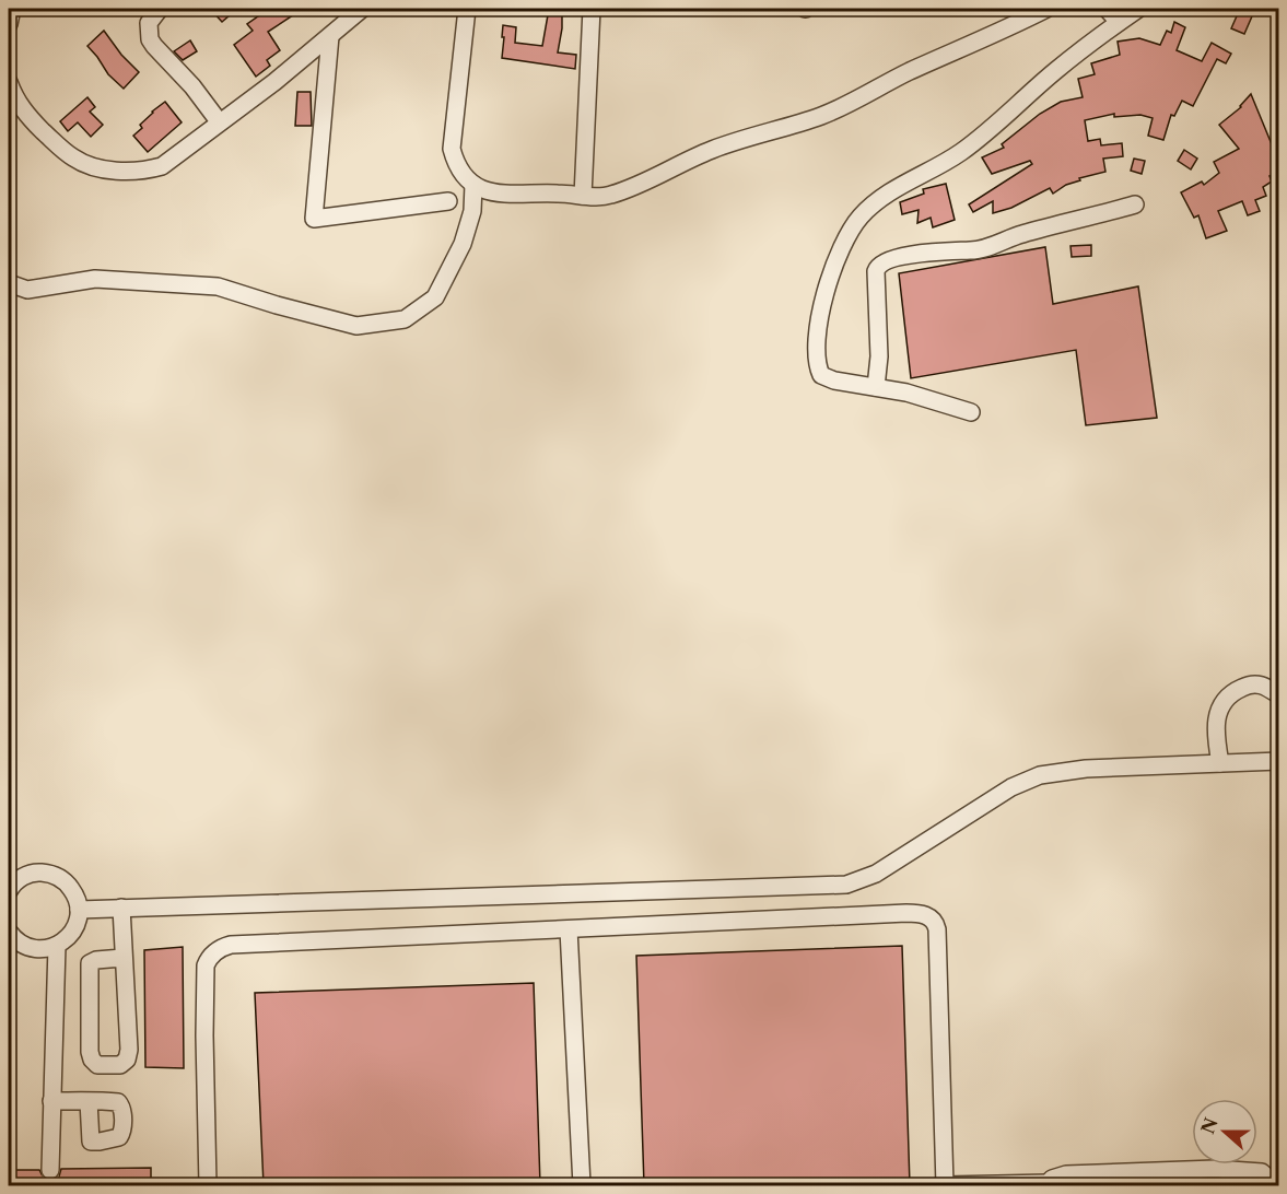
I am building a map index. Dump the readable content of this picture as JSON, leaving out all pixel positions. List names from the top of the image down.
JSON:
{
  "north": "left"
}
